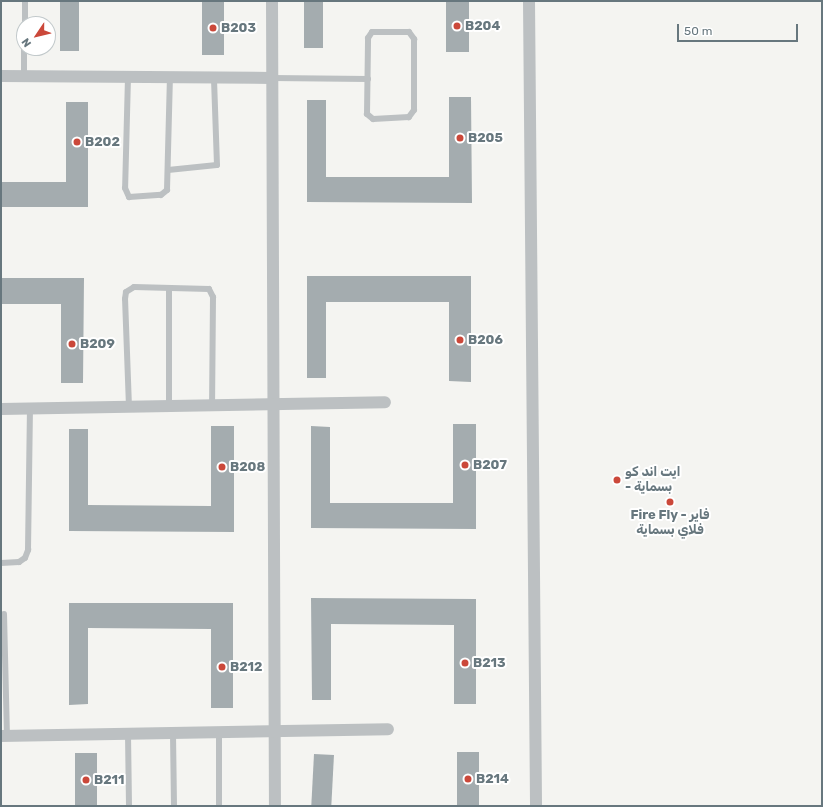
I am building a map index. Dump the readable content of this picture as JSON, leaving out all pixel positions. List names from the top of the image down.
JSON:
{
  "places": [
    "B204",
    "B203",
    "B205",
    "B202",
    "B206",
    "B209",
    "B207",
    "B208",
    "ايت اند كو - بسماية",
    "Fire Fly - فاير فلاي بسماية",
    "B213",
    "B212",
    "B214",
    "B211"
  ],
  "scale_bar": "50 m",
  "north": "bottom left"
}
